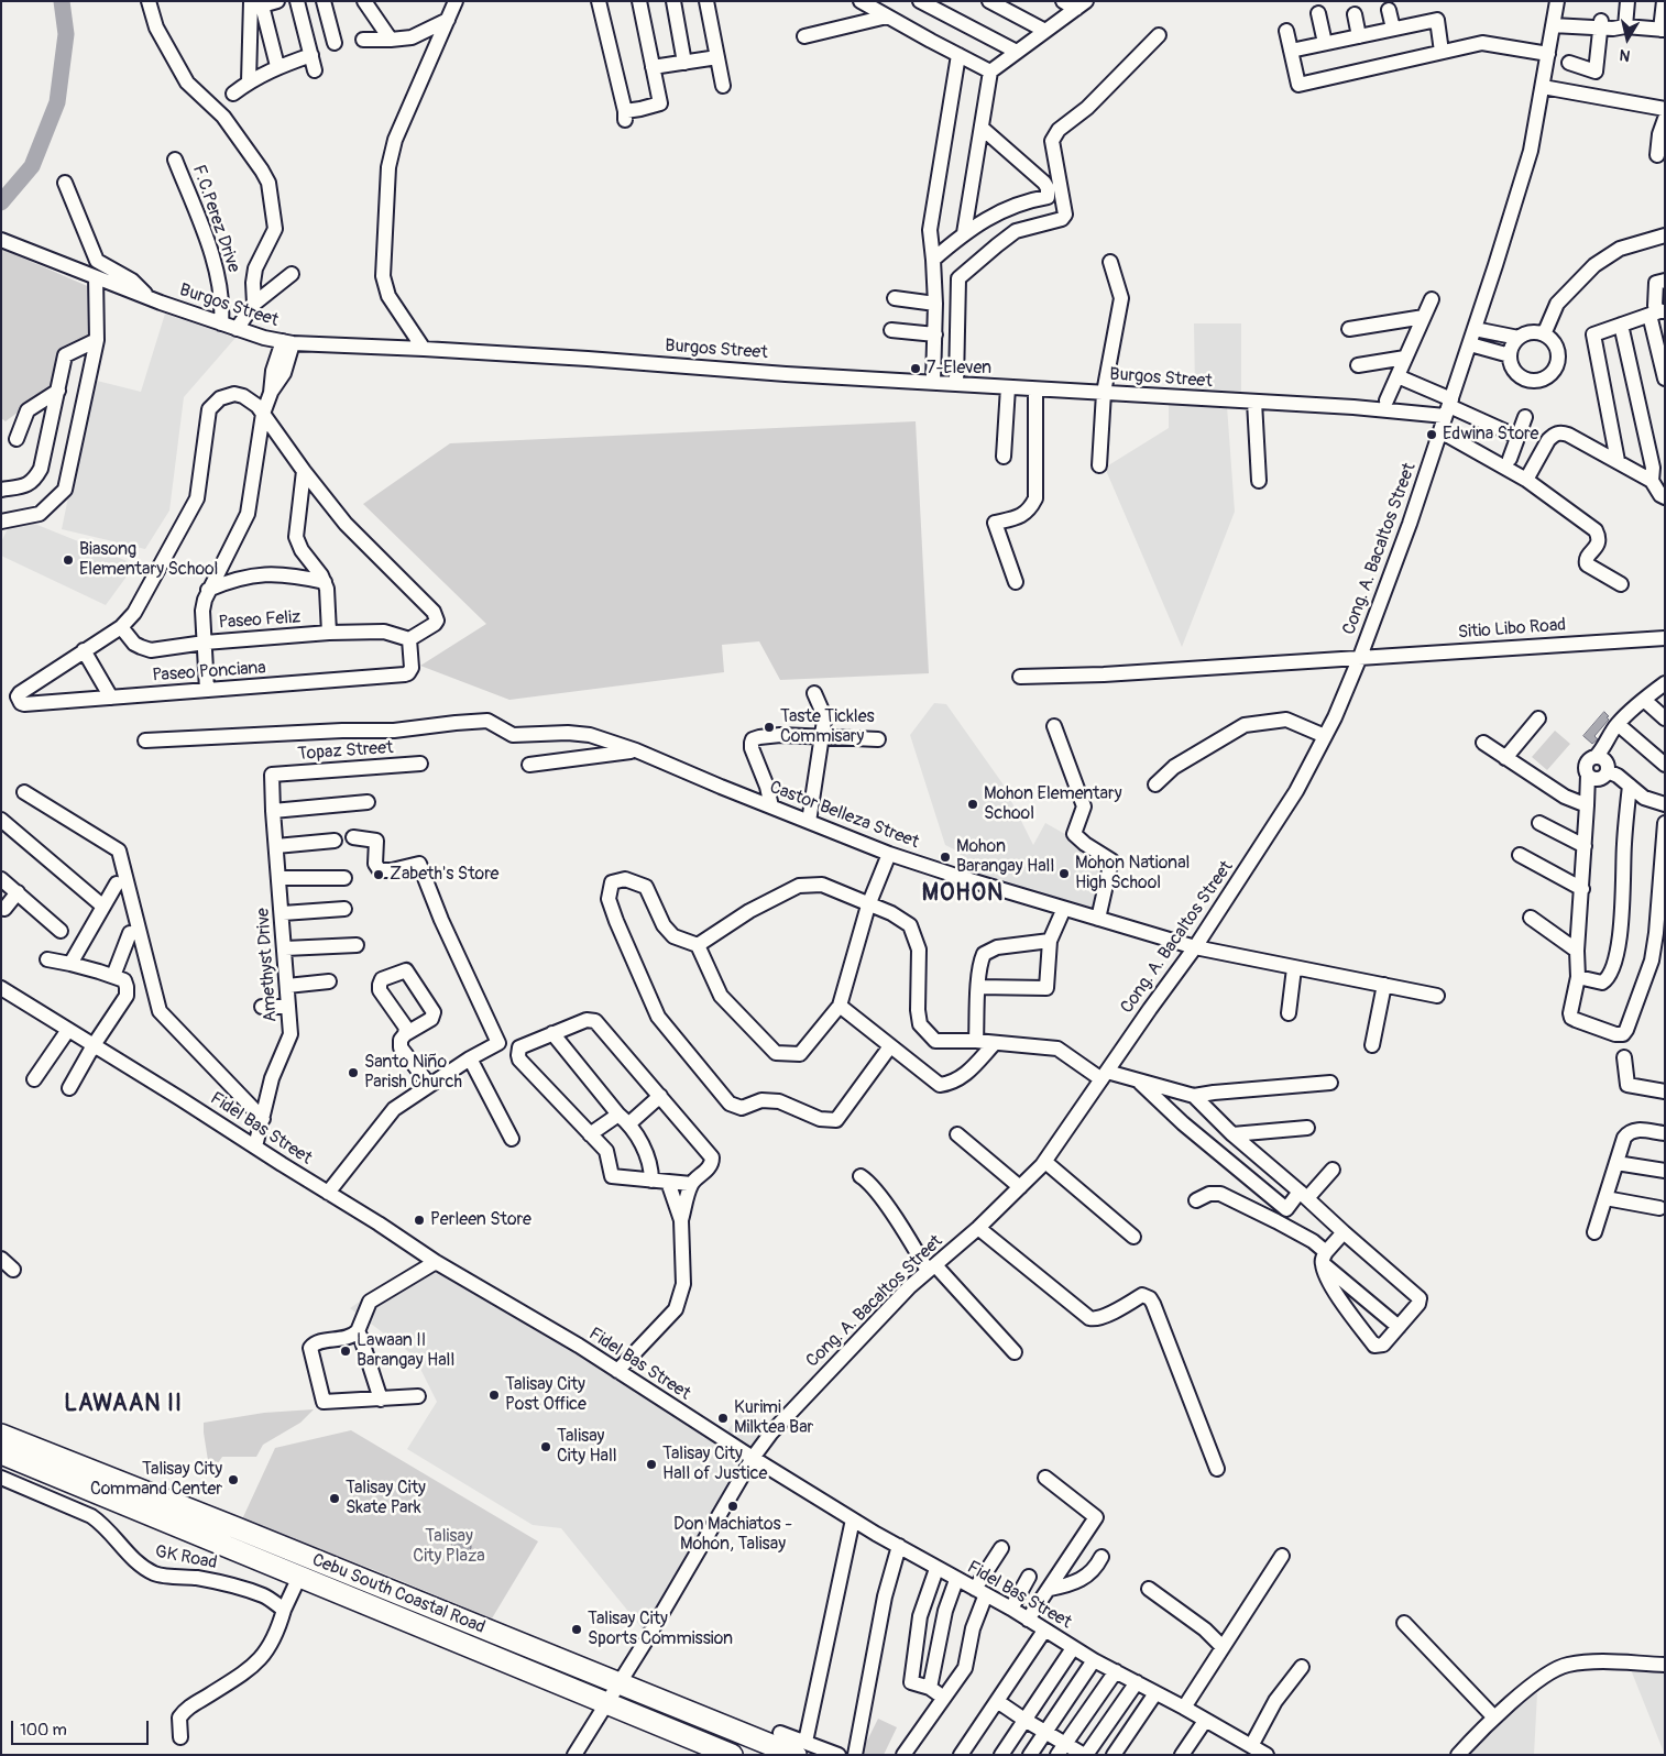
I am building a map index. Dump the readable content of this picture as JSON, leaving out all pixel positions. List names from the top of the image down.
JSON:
{
  "streets": {
    "highway": ["Cebu South Coastal Road"],
    "street": [
      "F.C.Perez Drive",
      "Burgos Street",
      "Cong. A. Bacaltos Street",
      "Paseo Feliz",
      "Sitio Libo Road",
      "Paseo Ponciana",
      "Topaz Street",
      "Castor Belleza Street",
      "Amethyst Drive",
      "Fidel Bas Street",
      "GK Road"
    ]
  },
  "crossings": [
    ["F.C.Perez Drive", "Burgos Street"],
    ["Burgos Street", "Cong. A. Bacaltos Street"],
    ["Cong. A. Bacaltos Street", "Sitio Libo Road"],
    ["Cong. A. Bacaltos Street", "Castor Belleza Street"],
    ["Cong. A. Bacaltos Street", "Fidel Bas Street"],
    ["Cong. A. Bacaltos Street", "Cebu South Coastal Road"],
    ["Paseo Feliz", "Paseo Ponciana"],
    ["Topaz Street", "Amethyst Drive"],
    ["Amethyst Drive", "Fidel Bas Street"]
  ],
  "districts": ["MOHON", "LAWAAN II"],
  "parks": ["Talisay City Plaza"],
  "places": [
    "7-Eleven",
    "Edwina Store",
    "Biasong Elementary School",
    "Taste Tickles Commisary",
    "Mohon Elementary School",
    "Mohon Barangay Hall",
    "Mohon National High School",
    "Zabeth's Store",
    "Santo Niño Parish Church",
    "Perleen Store",
    "Lawaan II Barangay Hall",
    "Talisay City Post Office",
    "Kurimi Milktea Bar",
    "Talisay City Hall",
    "Talisay City Hall of Justice",
    "Talisay City Command Center",
    "Talisay City Skate Park",
    "Don Machiatos - Mohon, Talisay",
    "Talisay City Sports Commission"
  ],
  "scale_bar": "100 m",
  "north": "bottom"
}
